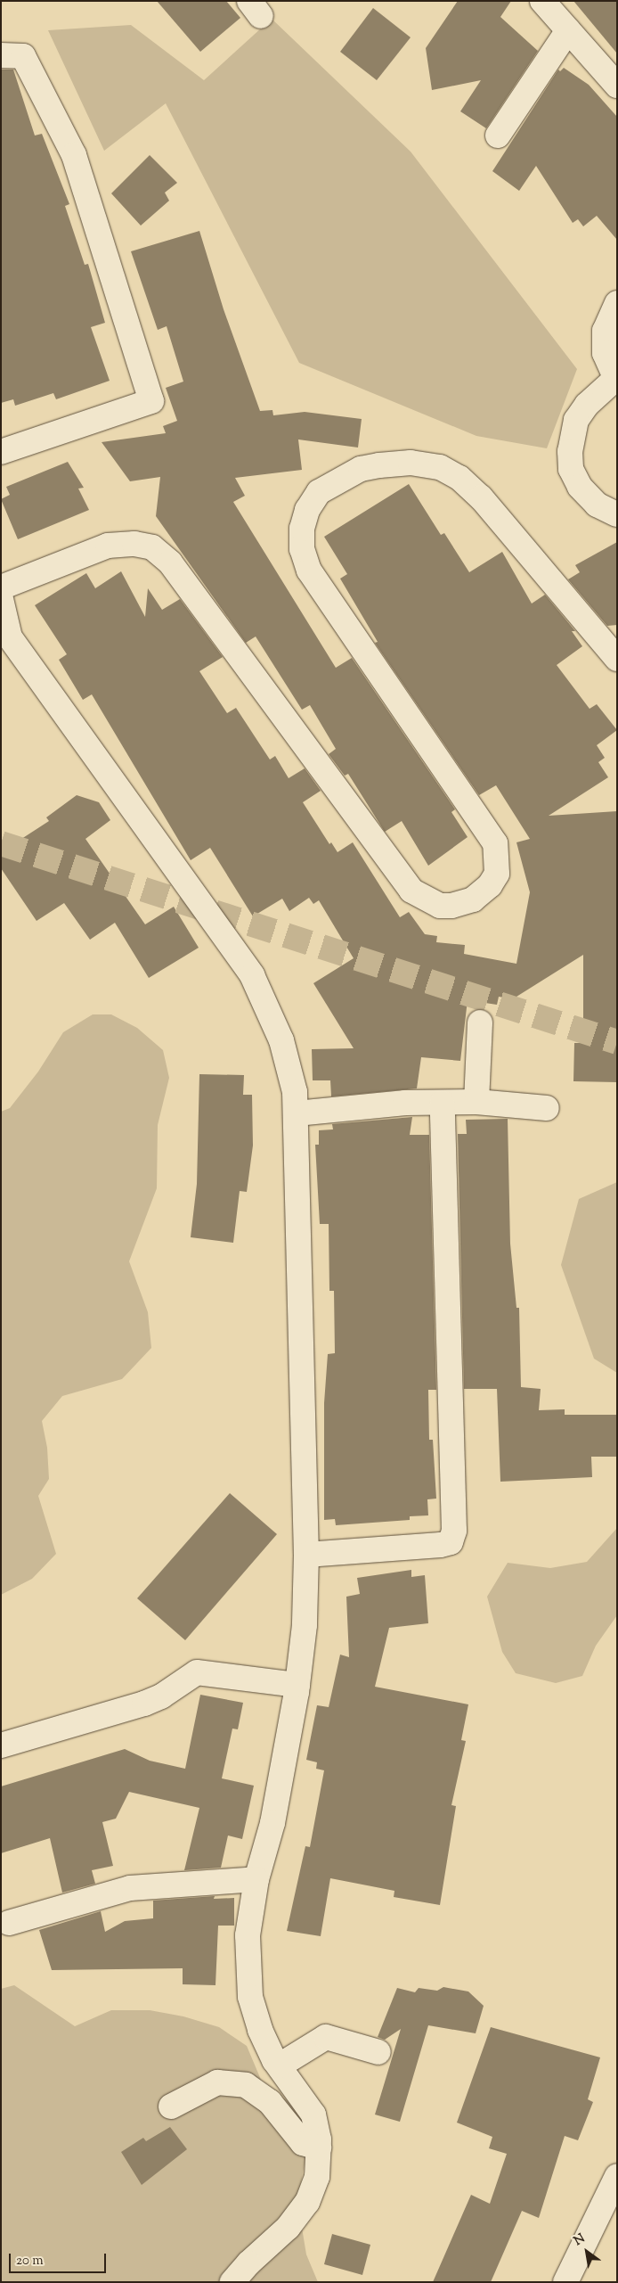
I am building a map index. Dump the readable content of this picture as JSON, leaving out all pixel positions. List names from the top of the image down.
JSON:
{
  "scale_bar": "20 m",
  "north": "top left"
}
